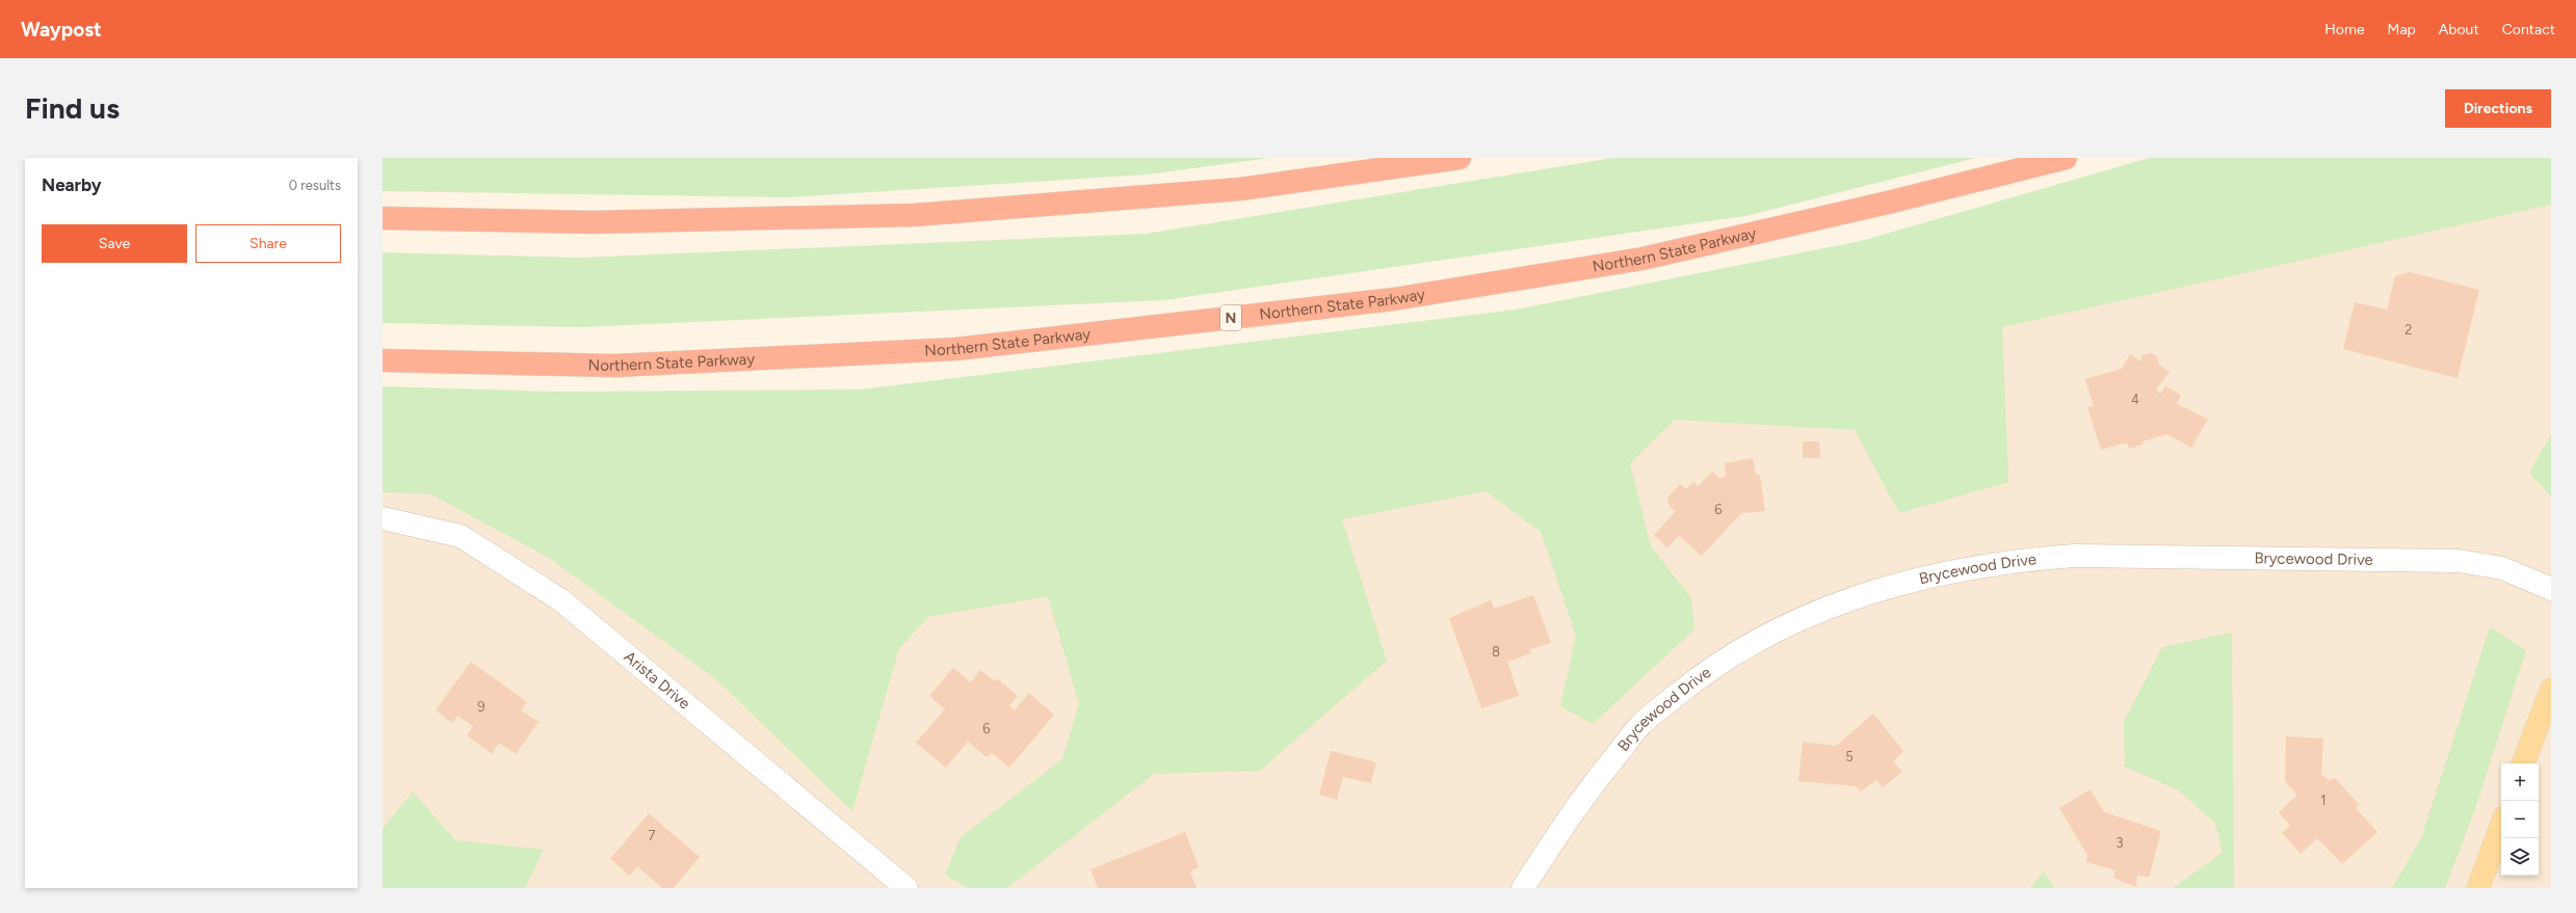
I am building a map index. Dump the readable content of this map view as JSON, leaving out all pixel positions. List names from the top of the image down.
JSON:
{
  "streets": {
    "highway": ["Northern State Parkway", "N"],
    "street": ["Brycewood Drive", "Arista Drive"]
  },
  "house_numbers": [
    "2",
    "4",
    "6",
    "8",
    "9",
    "6",
    "5",
    "1",
    "7",
    "3"
  ],
  "page": {
    "header": "Waypost",
    "nav": [
      "Home",
      "Map",
      "About",
      "Contact"
    ],
    "buttons": [
      "Directions",
      ["Save", "Share"]
    ],
    "title": "Find us",
    "heading": ["Nearby", "0 results"],
    "map_buttons": ["+", "−"]
  }
}
